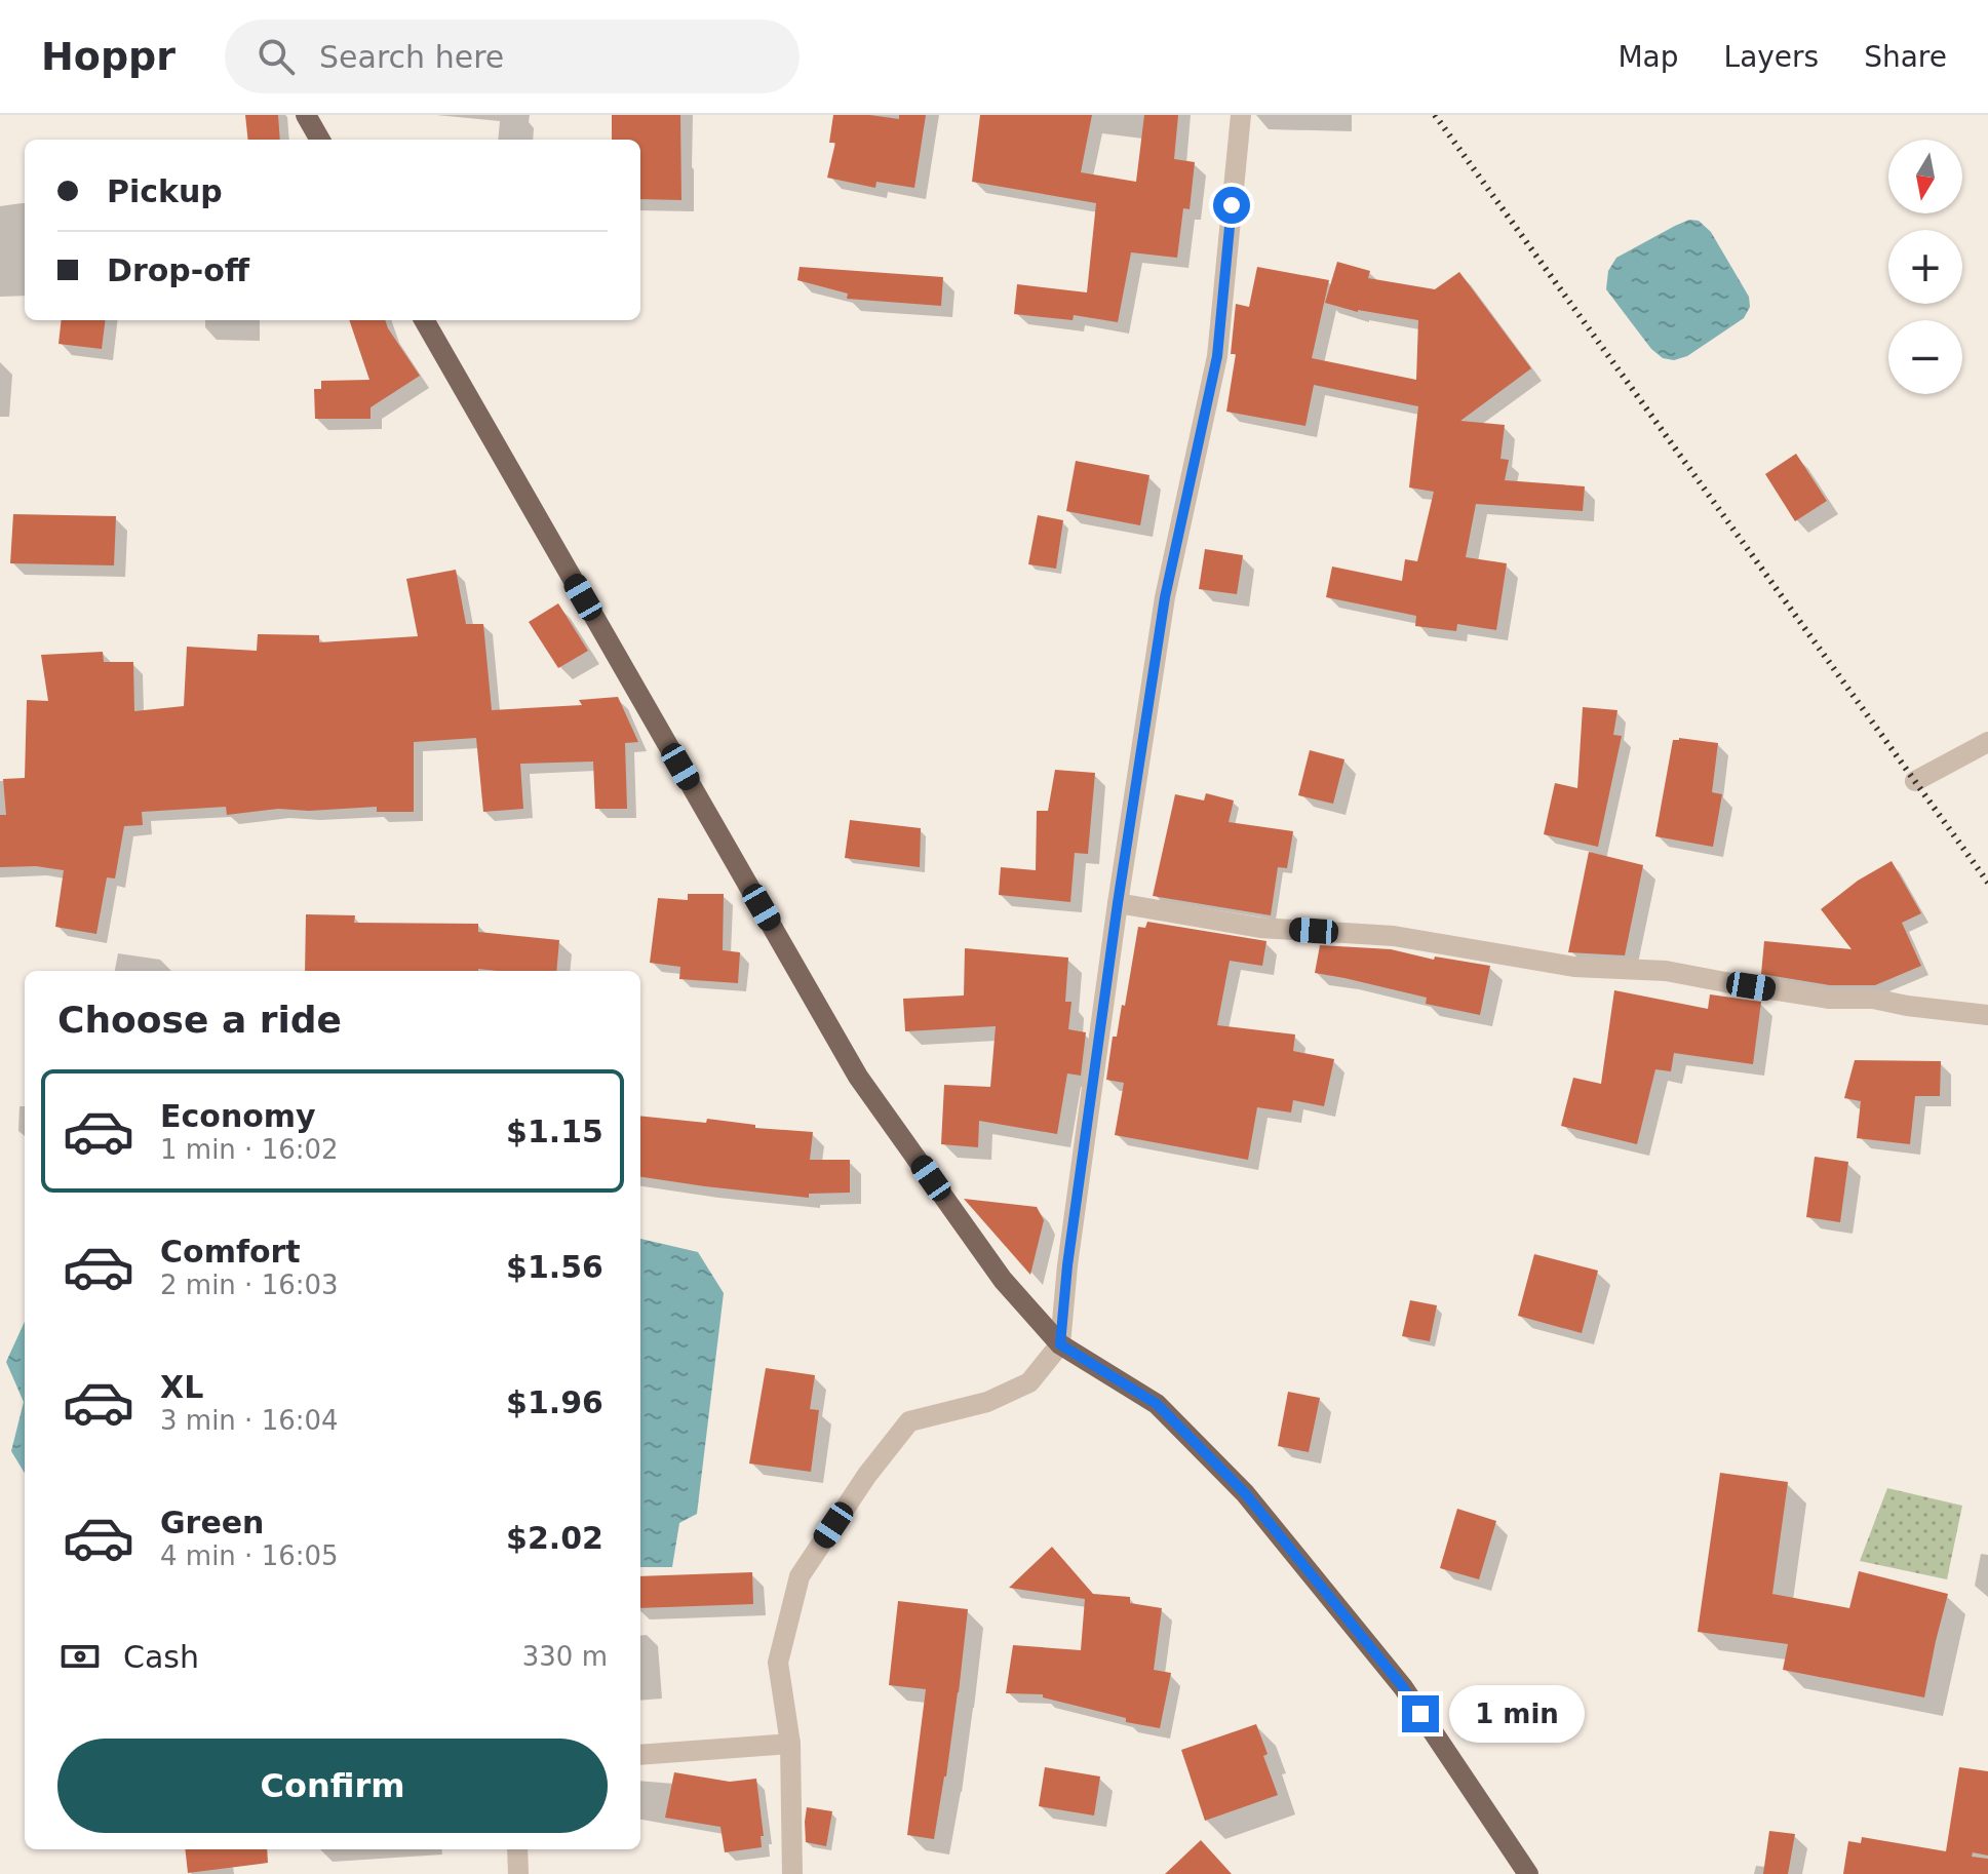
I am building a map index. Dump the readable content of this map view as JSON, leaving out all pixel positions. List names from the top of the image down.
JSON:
{
  "north": "bottom",
  "page": {
    "header": "Hoppr",
    "search": "Search here",
    "nav": ["Map", "Layers", "Share"],
    "map_buttons": ["+", "−"],
    "banner": ["Pickup", "Drop-off"],
    "heading": "Choose a ride",
    "list": [
      {
        "name": "Economy",
        "note": "1 min · 16:02",
        "value": "$1.15"
      },
      {
        "name": "Comfort",
        "note": "2 min · 16:03",
        "value": "$1.56"
      },
      {
        "name": "XL",
        "note": "3 min · 16:04",
        "value": "$1.96"
      },
      {
        "name": "Green",
        "note": "4 min · 16:05",
        "value": "$2.02"
      }
    ],
    "pay": ["Cash", "330 m"],
    "bubble": "1 min",
    "buttons": "Confirm"
  }
}
